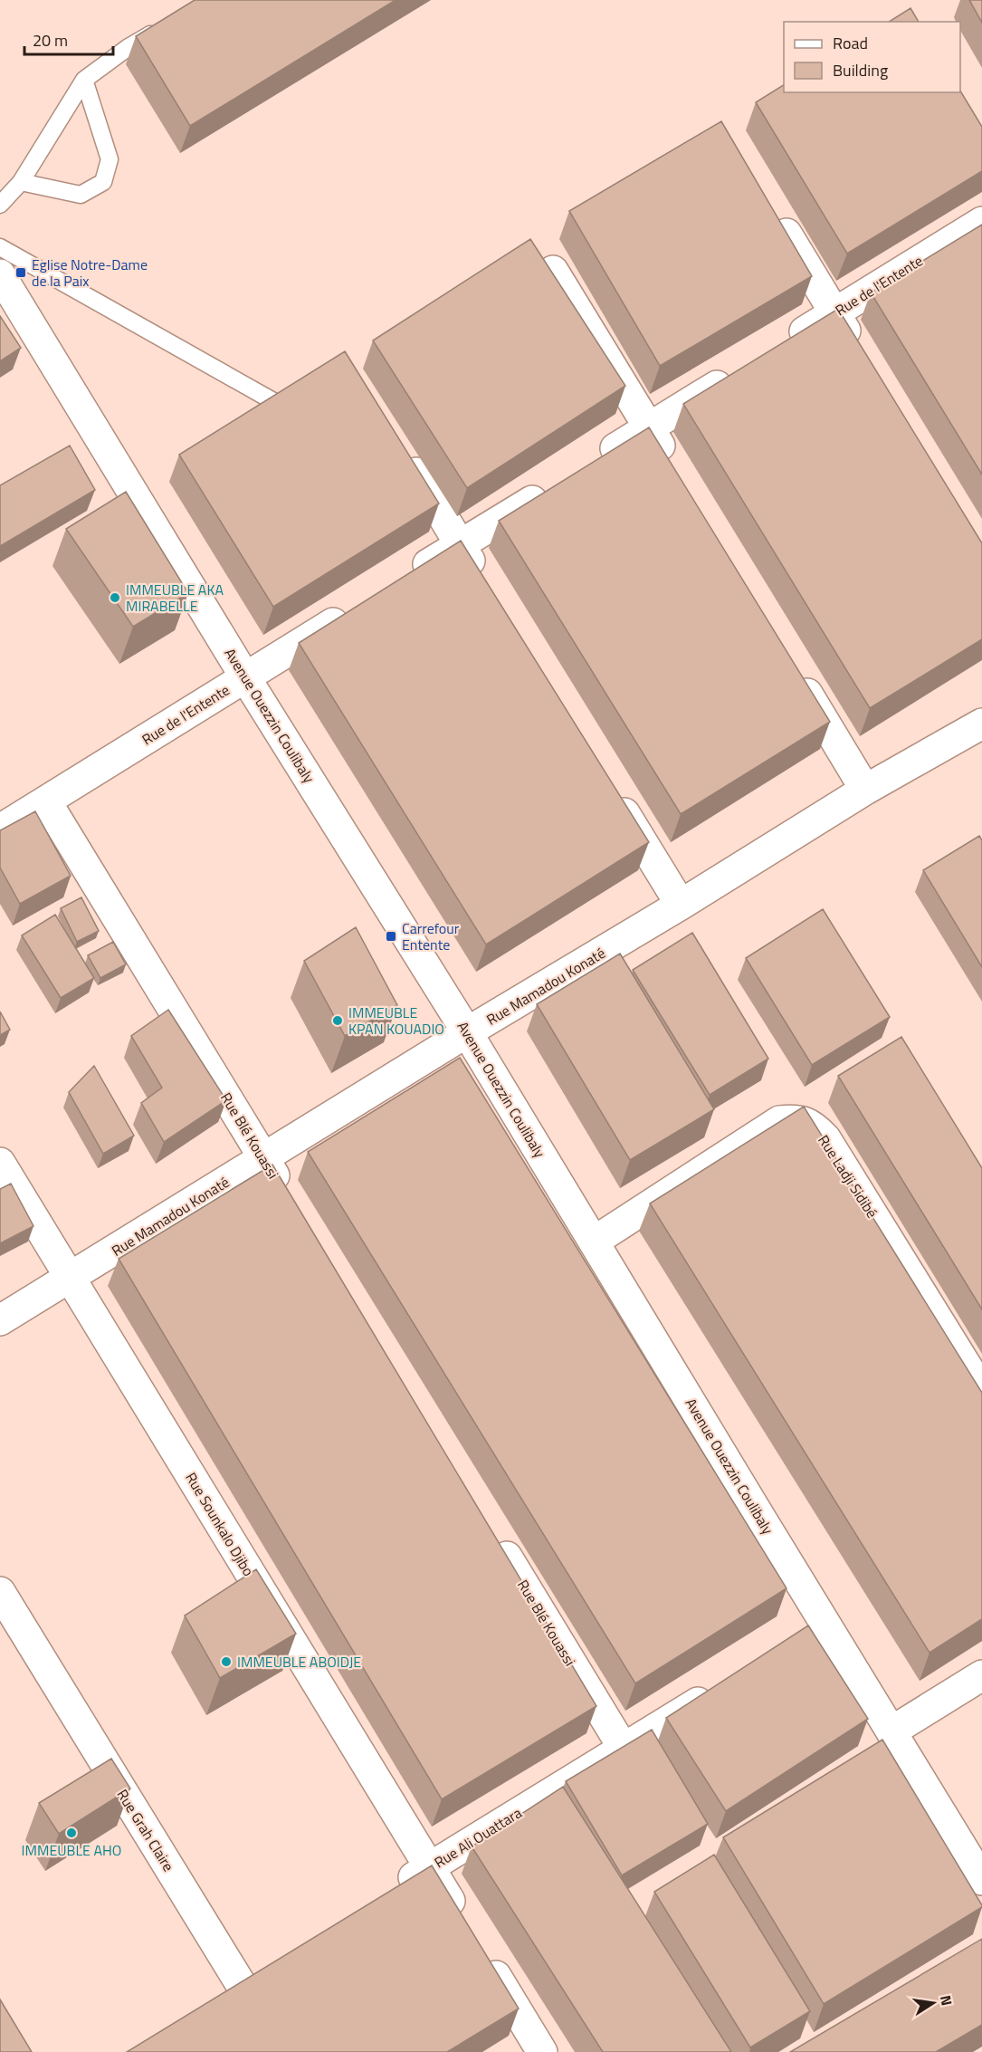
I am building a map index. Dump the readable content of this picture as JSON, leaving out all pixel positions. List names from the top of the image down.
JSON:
{
  "streets": {
    "street": [
      "Rue de l'Entente",
      "Avenue Ouezzin Coulibaly",
      "Rue Mamadou Konaté",
      "Rue Blé Kouassi",
      "Rue Ladji Sidibé",
      "Rue Sounkalo Djibo",
      "Rue Grah Claire",
      "Rue Ali Ouattara"
    ]
  },
  "crossings": [
    ["Rue de l'Entente", "Avenue Ouezzin Coulibaly"],
    ["Rue de l'Entente", "Rue Blé Kouassi"],
    ["Avenue Ouezzin Coulibaly", "Rue Mamadou Konaté"],
    ["Avenue Ouezzin Coulibaly", "Rue Ladji Sidibé"],
    ["Rue Mamadou Konaté", "Rue Blé Kouassi"],
    ["Rue Mamadou Konaté", "Rue Sounkalo Djibo"],
    ["Rue Blé Kouassi", "Rue Ali Ouattara"],
    ["Rue Sounkalo Djibo", "Rue Ali Ouattara"]
  ],
  "places": {
    "transit": ["Eglise Notre-Dame de la Paix", "Carrefour Entente"],
    "other": [
      "IMMEUBLE AKA MIRABELLE",
      "IMMEUBLE KPAN KOUADIO",
      "IMMEUBLE ABOIDJE",
      "IMMEUBLE AHO"
    ]
  },
  "legend": ["Road", "Building"],
  "scale_bar": "20 m",
  "north": "right"
}
